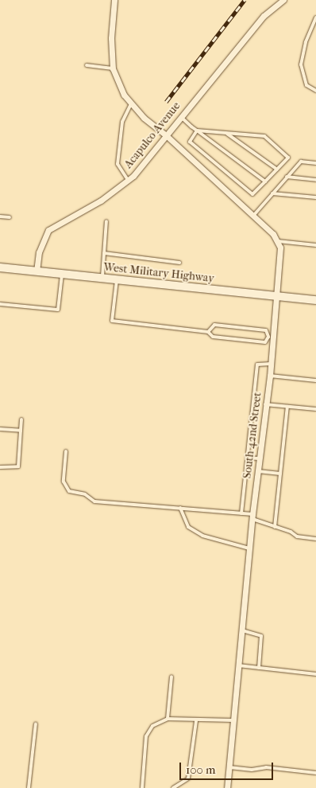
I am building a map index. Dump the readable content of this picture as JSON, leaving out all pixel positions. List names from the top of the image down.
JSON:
{
  "streets": {
    "main road": ["West Military Highway"],
    "street": ["Acapulco Avenue", "South 42nd Street"]
  },
  "crossings": [
    ["Acapulco Avenue", "West Military Highway"],
    ["West Military Highway", "South 42nd Street"]
  ],
  "scale_bar": "100 m"
}
